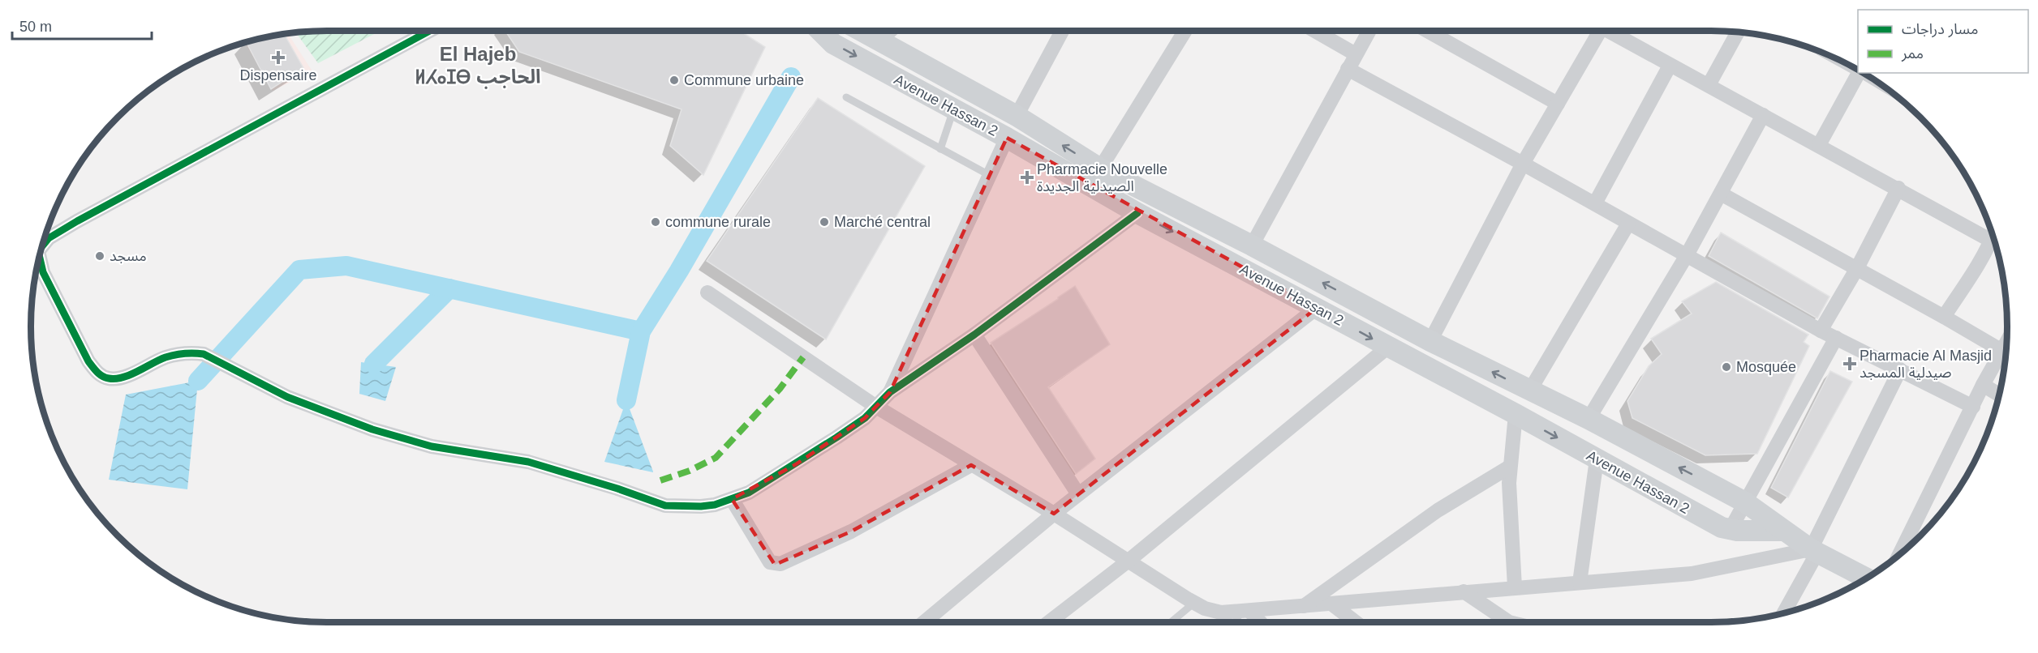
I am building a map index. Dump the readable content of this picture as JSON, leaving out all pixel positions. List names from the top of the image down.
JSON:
{
  "streets": {
    "main road": ["Avenue Hassan 2"]
  },
  "districts": ["El Hajeb ⵍⵃⴰⵊⴱ الحاجب"],
  "places": {
    "health": ["Dispensaire", "Pharmacie Nouvelle الصيدلية الجديدة", "Pharmacie Al Masjid صيدلية المسجد"],
    "other": [
      "Commune urbaine",
      "commune rurale",
      "Marché central",
      "مسجد",
      "Mosquée"
    ]
  },
  "legend": ["مسار دراجات", "ممر"],
  "scale_bar": "50 m"
}
